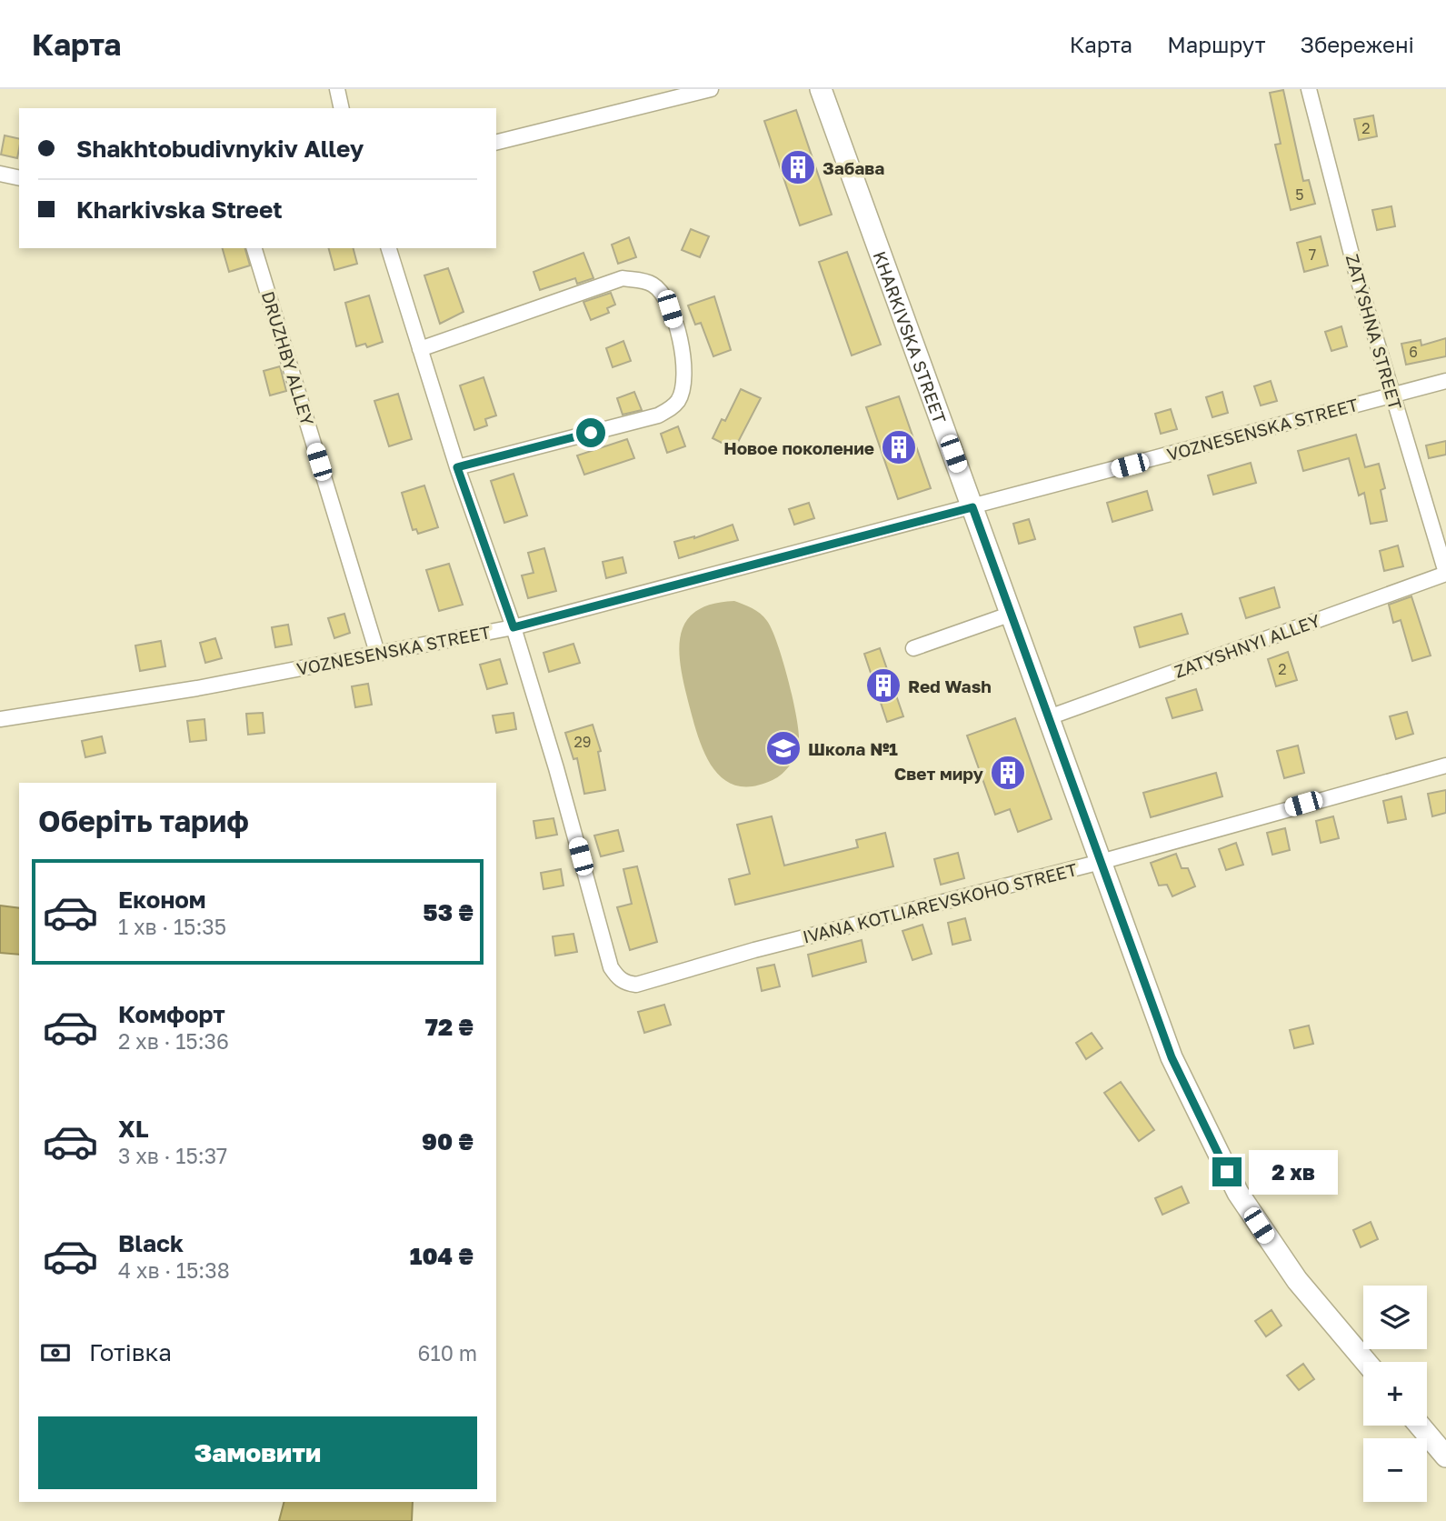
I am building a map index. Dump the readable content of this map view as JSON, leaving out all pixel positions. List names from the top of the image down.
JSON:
{
  "streets": {
    "street": [
      "ZATYSHNA STREET",
      "KHARKIVSKA STREET",
      "DRUZHBY ALLEY",
      "VOZNESENSKA STREET",
      "ZATYSHNYI ALLEY",
      "IVANA KOTLIAREVSKOHO STREET"
    ]
  },
  "crossings": [
    ["ZATYSHNA STREET", "VOZNESENSKA STREET"],
    ["ZATYSHNA STREET", "ZATYSHNYI ALLEY"],
    ["KHARKIVSKA STREET", "VOZNESENSKA STREET"],
    ["KHARKIVSKA STREET", "ZATYSHNYI ALLEY"],
    ["KHARKIVSKA STREET", "IVANA KOTLIAREVSKOHO STREET"],
    ["DRUZHBY ALLEY", "VOZNESENSKA STREET"],
    ["VOZNESENSKA STREET", "IVANA KOTLIAREVSKOHO STREET"]
  ],
  "places": {
    "building": [
      "Забава",
      "Новое поколение",
      "Red Wash",
      "Свет миру"
    ],
    "school or university": ["Школа №1"]
  },
  "house_numbers": [
    "2",
    "5",
    "7",
    "6",
    "2",
    "29"
  ],
  "page": {
    "header": "Карта",
    "nav": ["Карта", "Маршрут", "Збережені"],
    "banner": ["Shakhtobudivnykiv Alley", "Kharkivska Street"],
    "heading": "Оберіть тариф",
    "list": [
      {
        "name": "Економ",
        "note": "1 хв · 15:35",
        "value": "53 ₴"
      },
      {
        "name": "Комфорт",
        "note": "2 хв · 15:36",
        "value": "72 ₴"
      },
      {
        "name": "XL",
        "note": "3 хв · 15:37",
        "value": "90 ₴"
      },
      {
        "name": "Black",
        "note": "4 хв · 15:38",
        "value": "104 ₴"
      }
    ],
    "bubble": "2 хв",
    "map_buttons": ["+", "−"],
    "pay": ["Готівка", "610 m"],
    "buttons": "Замовити"
  }
}
